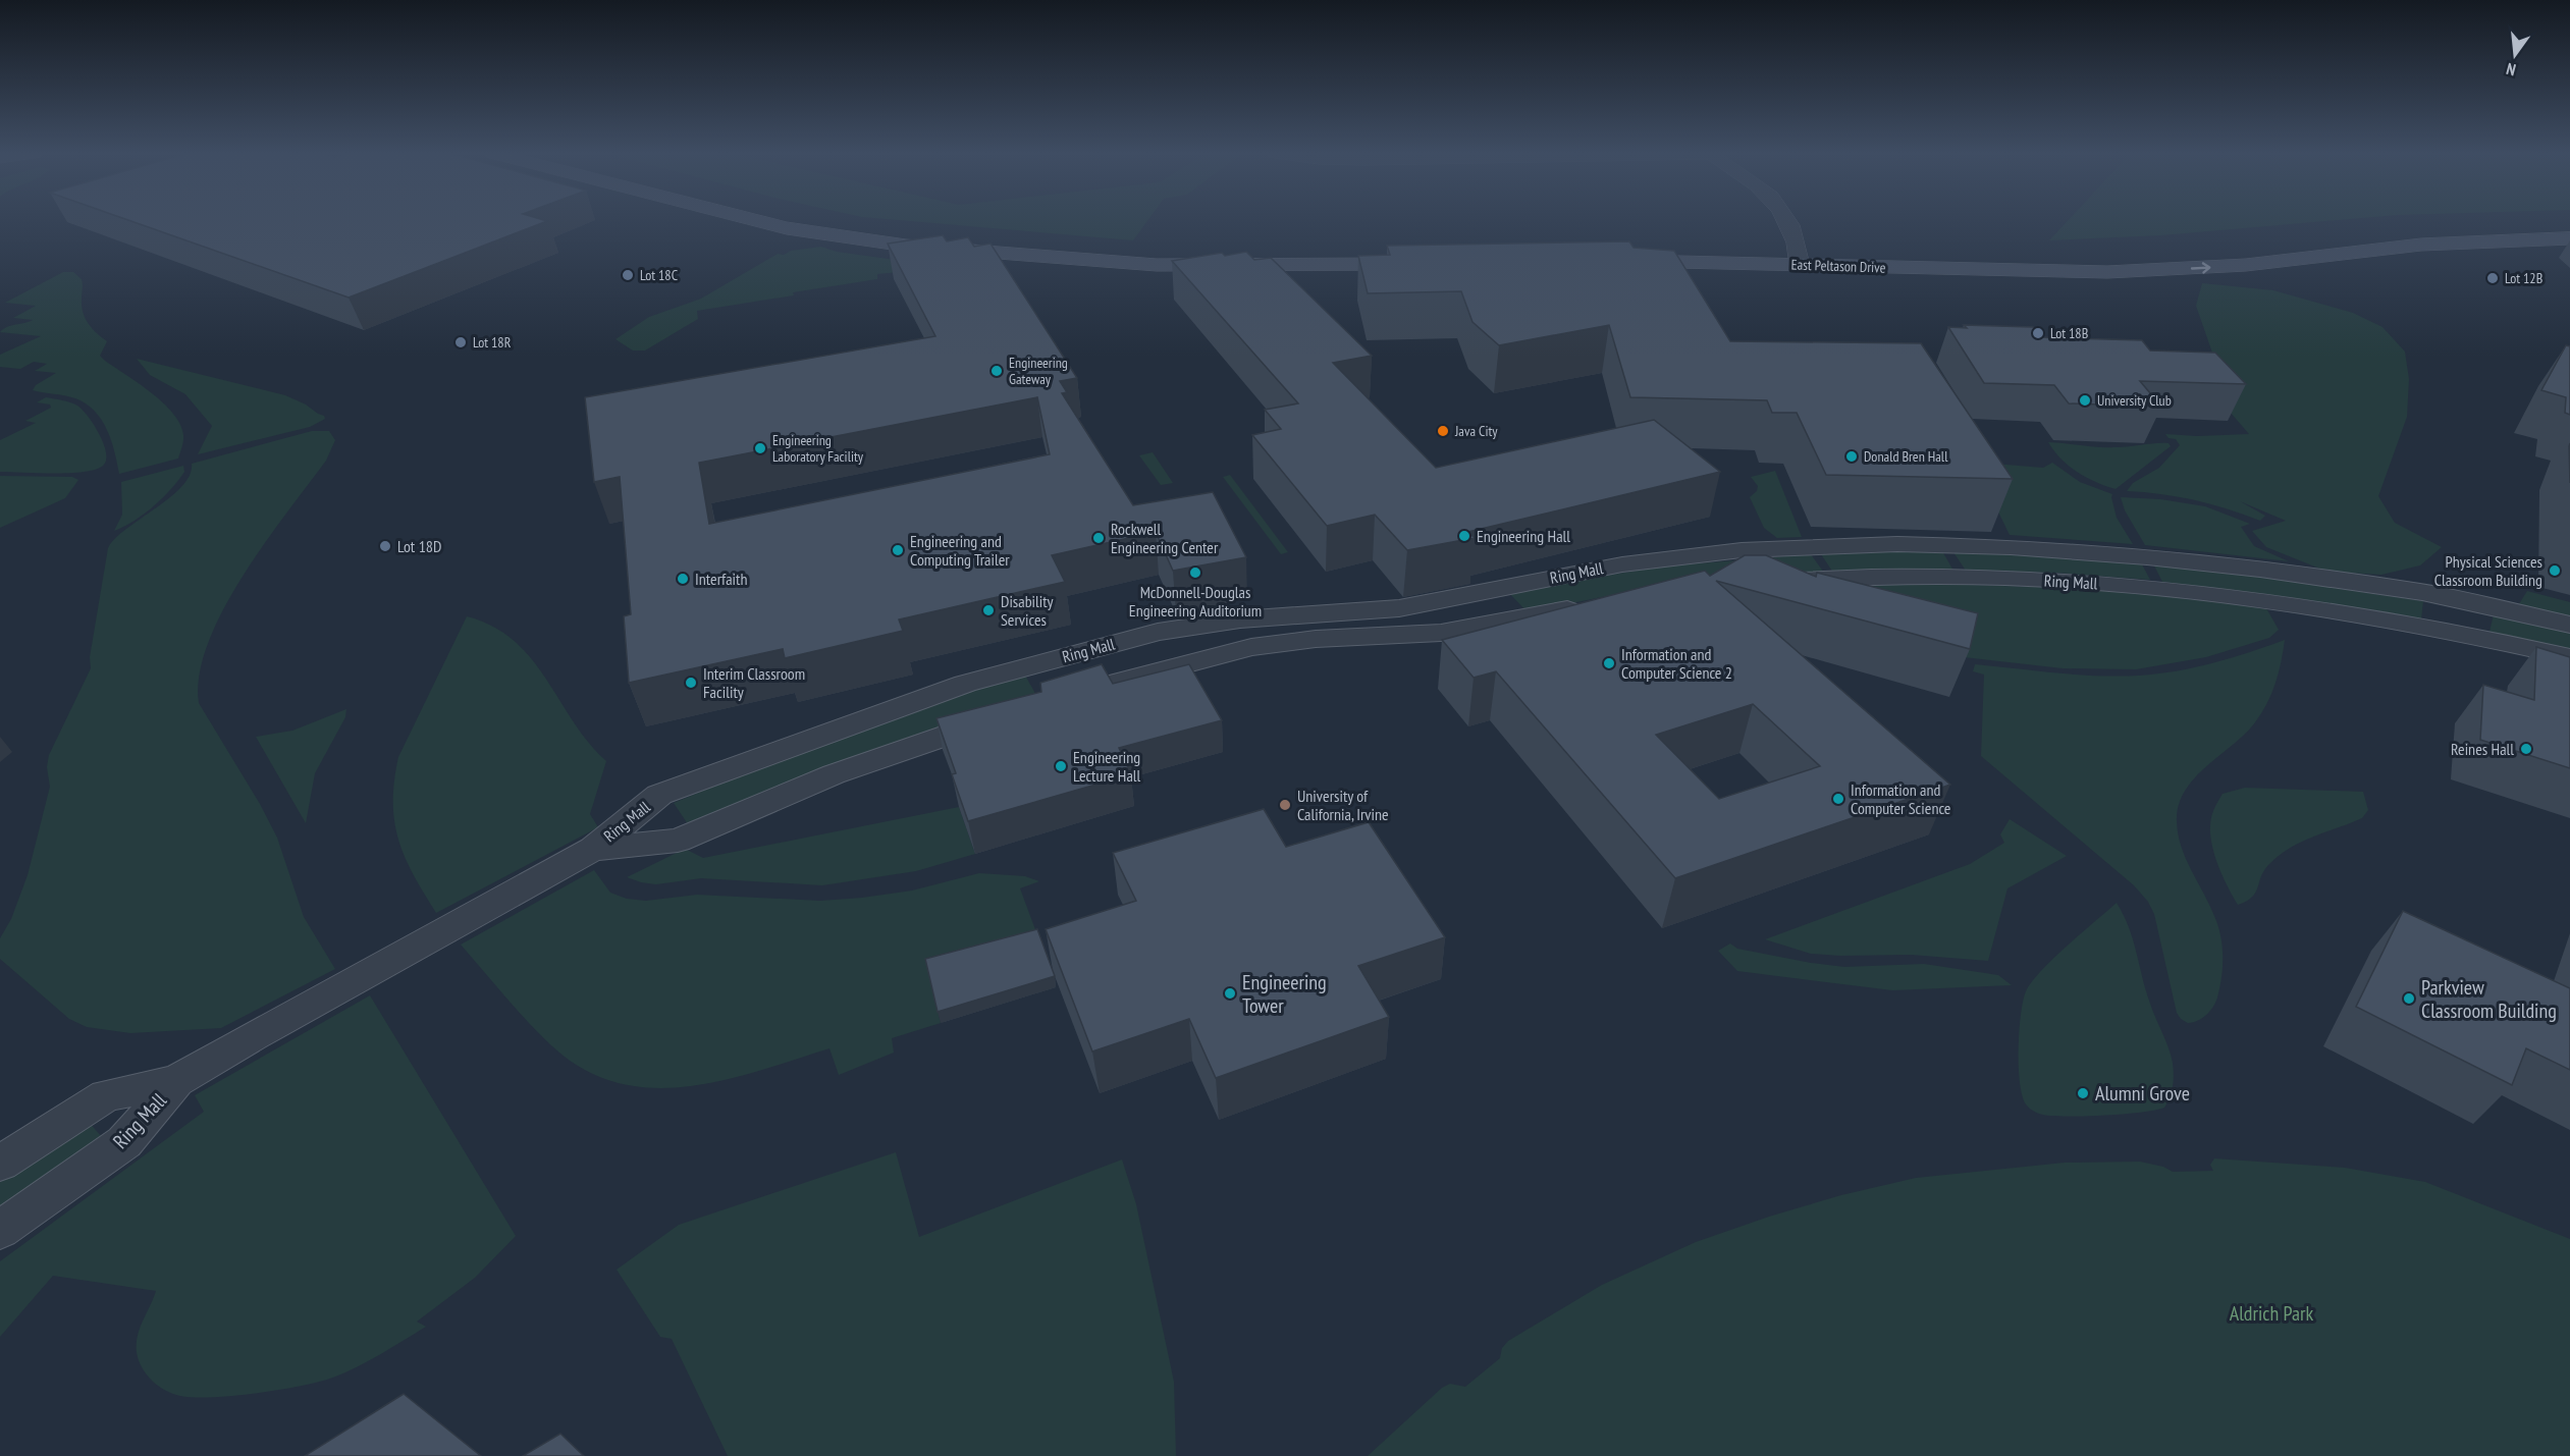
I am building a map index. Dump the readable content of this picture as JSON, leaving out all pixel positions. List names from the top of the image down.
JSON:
{
  "streets": {
    "main road": ["East Peltason Drive"],
    "street": ["Ring Mall"]
  },
  "parks": ["Aldrich Park"],
  "places": [
    "Lot 18C",
    "Lot 12B",
    "Lot 18B",
    "Lot 18R",
    "Engineering Gateway",
    "University Club",
    "Java City",
    "Engineering Laboratory Facility",
    "Donald Bren Hall",
    "Engineering Hall",
    "Rockwell Engineering Center",
    "Lot 18D",
    "Engineering and Computing Trailer",
    "Physical Sciences Classroom Building",
    "McDonnell-Douglas Engineering Auditorium",
    "Interfaith",
    "Disability Services",
    "Information and Computer Science 2",
    "Interim Classroom Facility",
    "Reines Hall",
    "Engineering Lecture Hall",
    "Information and Computer Science",
    "University of California, Irvine",
    "Engineering Tower",
    "Parkview Classroom Building",
    "Alumni Grove"
  ],
  "north": "bottom"
}
